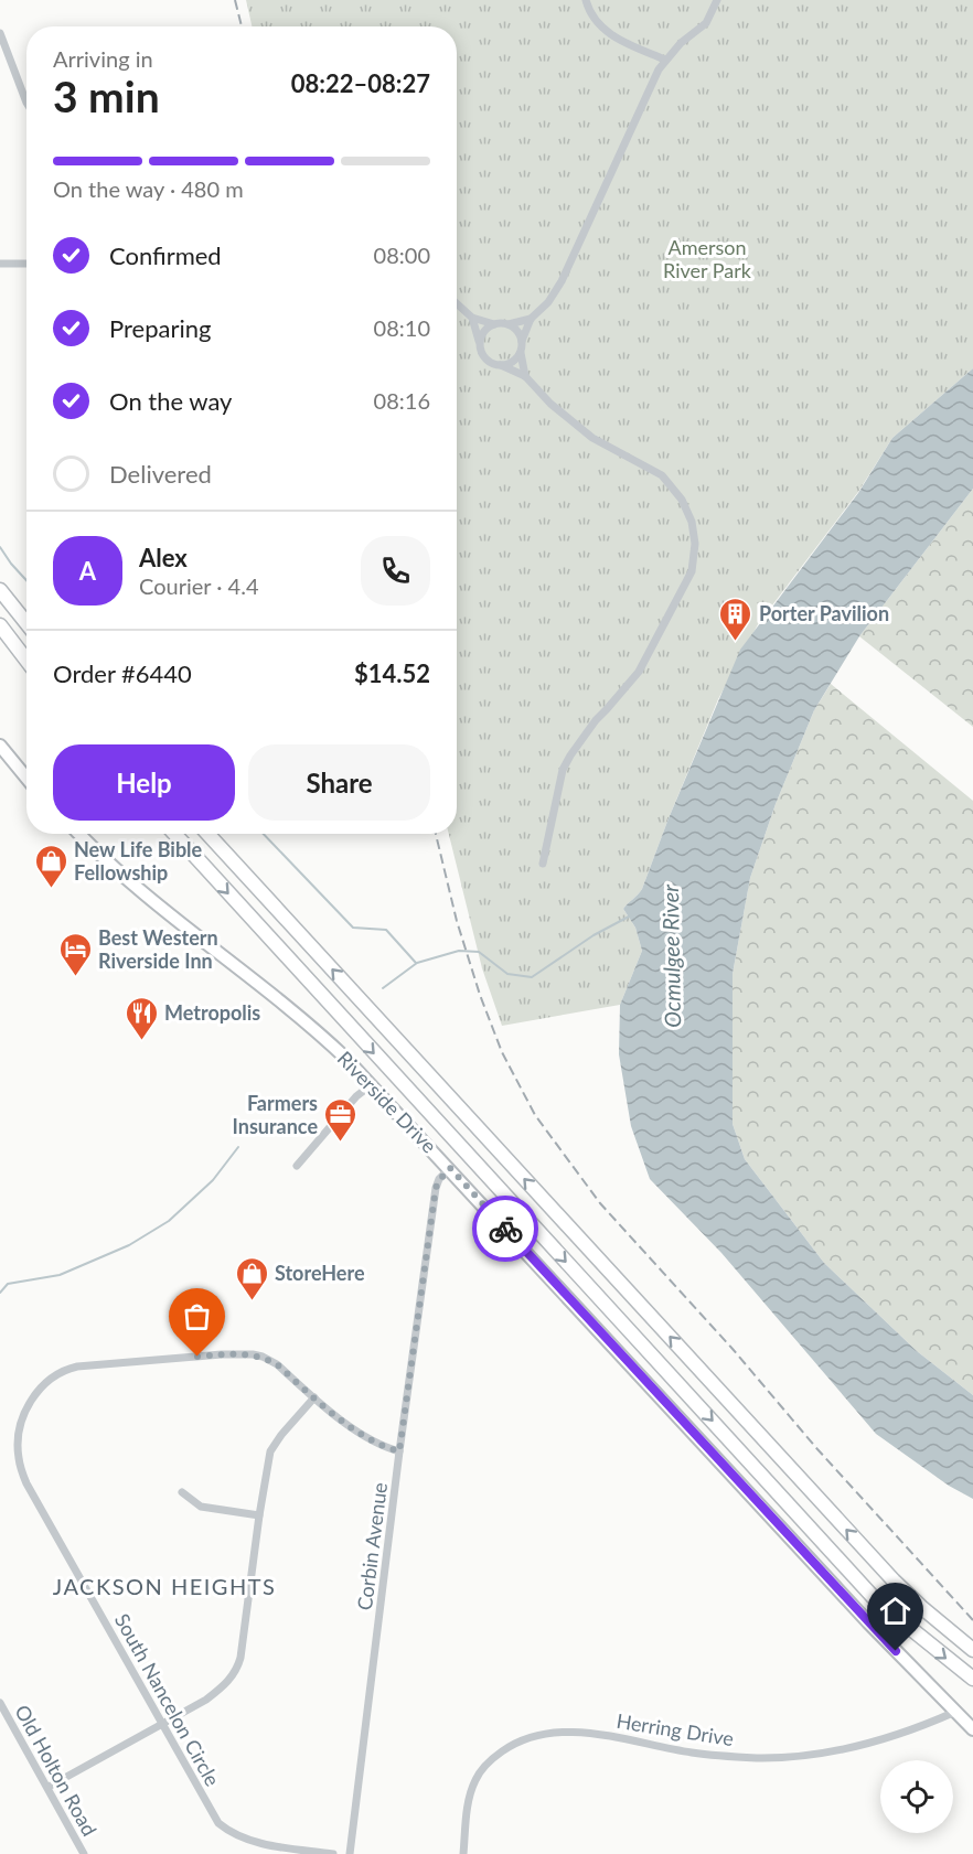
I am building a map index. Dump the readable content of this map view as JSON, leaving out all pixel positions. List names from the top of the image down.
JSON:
{
  "streets": {
    "main road": ["Riverside Drive"],
    "street": [
      "Corbin Avenue",
      "South Nancelon Circle",
      "Herring Drive",
      "Old Holton Road"
    ]
  },
  "crossings": [
    ["Riverside Drive", "Corbin Avenue"],
    ["Riverside Drive", "Herring Drive"]
  ],
  "districts": ["JACKSON HEIGHTS"],
  "water": ["Ocmulgee River"],
  "parks": ["Amerson River Park"],
  "places": {
    "building": ["Porter Pavilion"],
    "shop": ["New Life Bible Fellowship", "StoreHere"],
    "hotel": ["Best Western Riverside Inn"],
    "restaurant": ["Metropolis"],
    "office": ["Farmers Insurance"]
  },
  "page": {
    "heading": ["3 min", "Arriving in", "08:22–08:27"],
    "panel": [
      "Alex",
      "Courier · 4.4",
      "Order #6440",
      "$14.52"
    ],
    "bar": "On the way · 480 m",
    "list": [
      ["Confirmed", "08:00"],
      ["Preparing", "08:10"],
      ["On the way", "08:16"],
      "Delivered"
    ],
    "round": "A",
    "buttons": ["Help", "Share"]
  }
}
